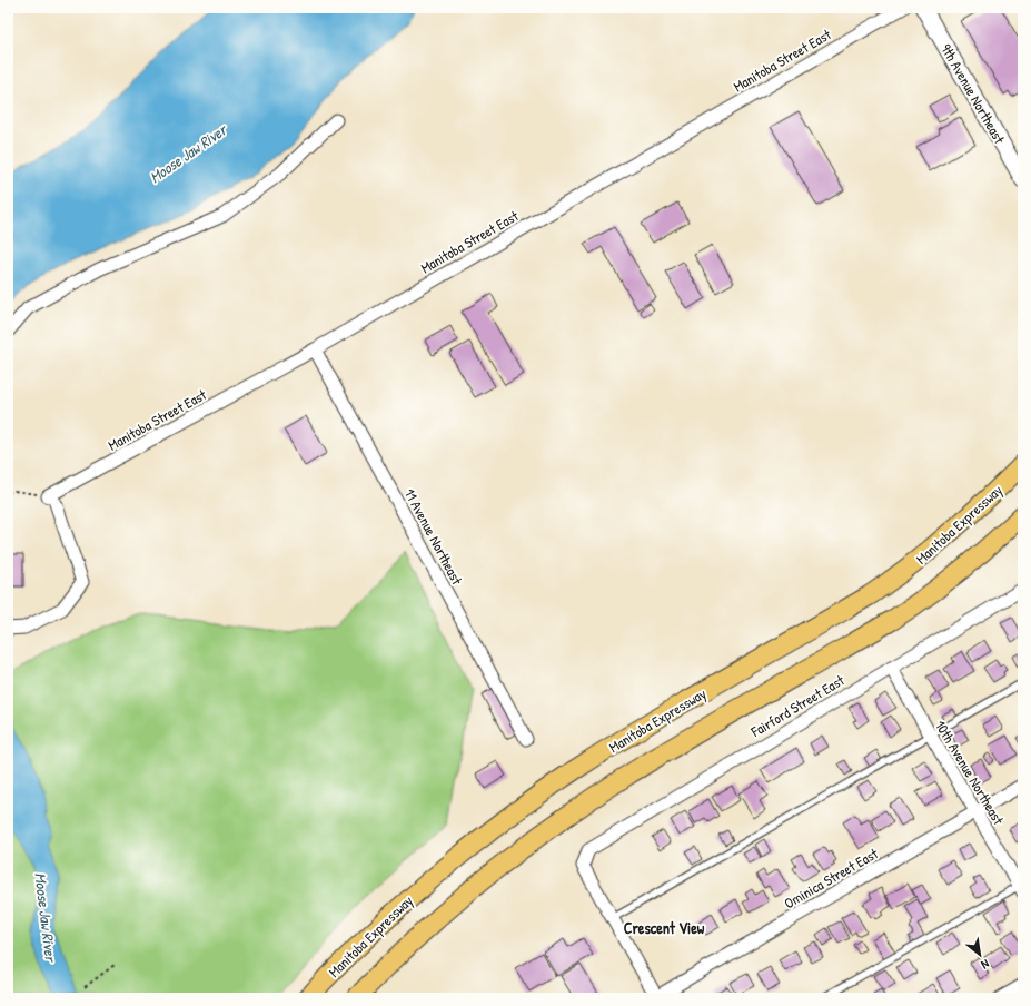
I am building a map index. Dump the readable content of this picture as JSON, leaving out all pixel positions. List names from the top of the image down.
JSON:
{
  "streets": {
    "main road": ["Manitoba Expressway"],
    "street": [
      "Manitoba Street East",
      "9th Avenue Northeast",
      "11 Avenue Northeast",
      "Fairford Street East",
      "10th Avenue Northeast",
      "Ominica Street East"
    ]
  },
  "crossings": [
    ["Manitoba Street East", "11 Avenue Northeast"],
    ["Fairford Street East", "10th Avenue Northeast"],
    ["10th Avenue Northeast", "Ominica Street East"]
  ],
  "districts": ["Crescent View"],
  "water": ["Moose Jaw River"],
  "north": "bottom right"
}
